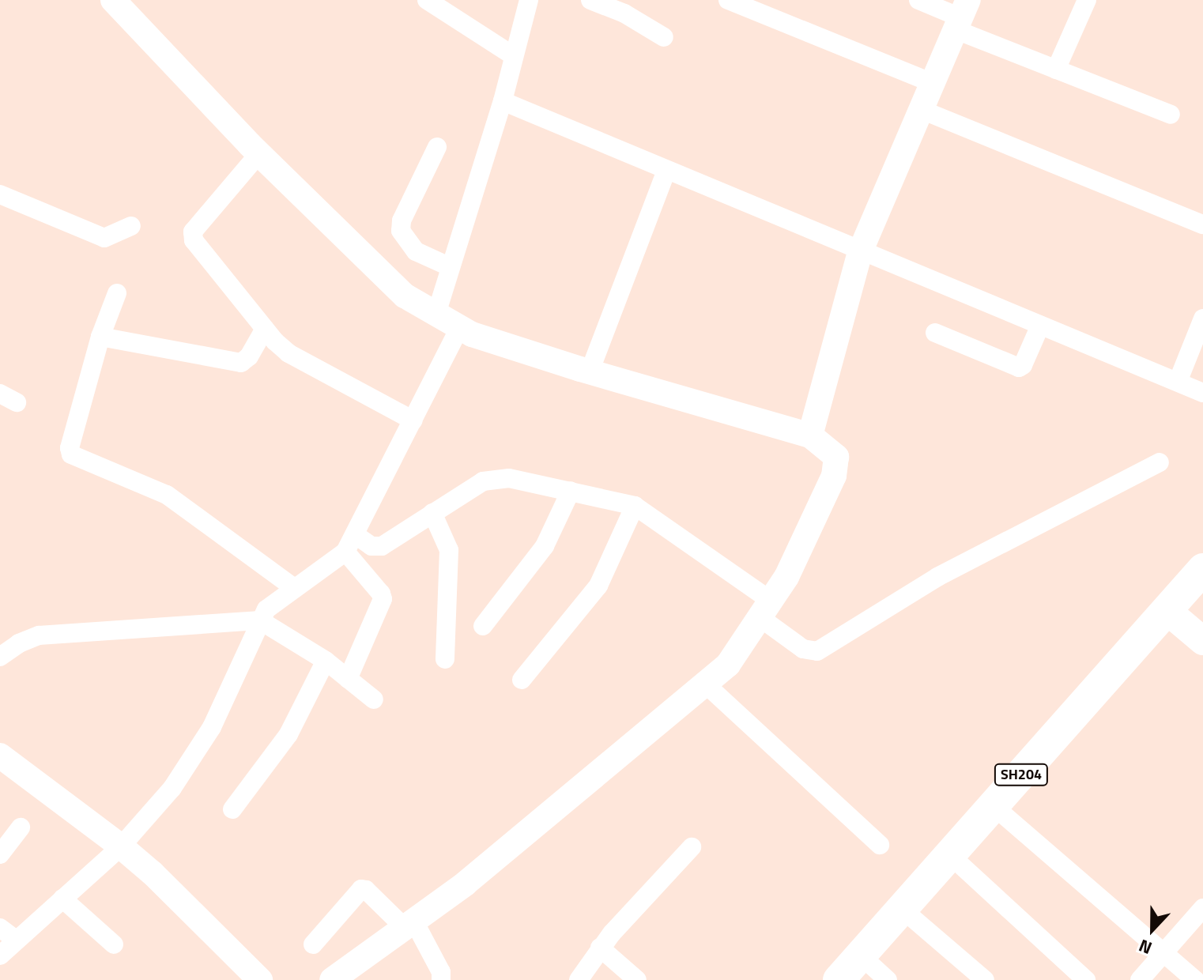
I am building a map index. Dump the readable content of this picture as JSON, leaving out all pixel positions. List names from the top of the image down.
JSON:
{
  "streets": {
    "main road": ["SH204"]
  },
  "north": "bottom"
}
